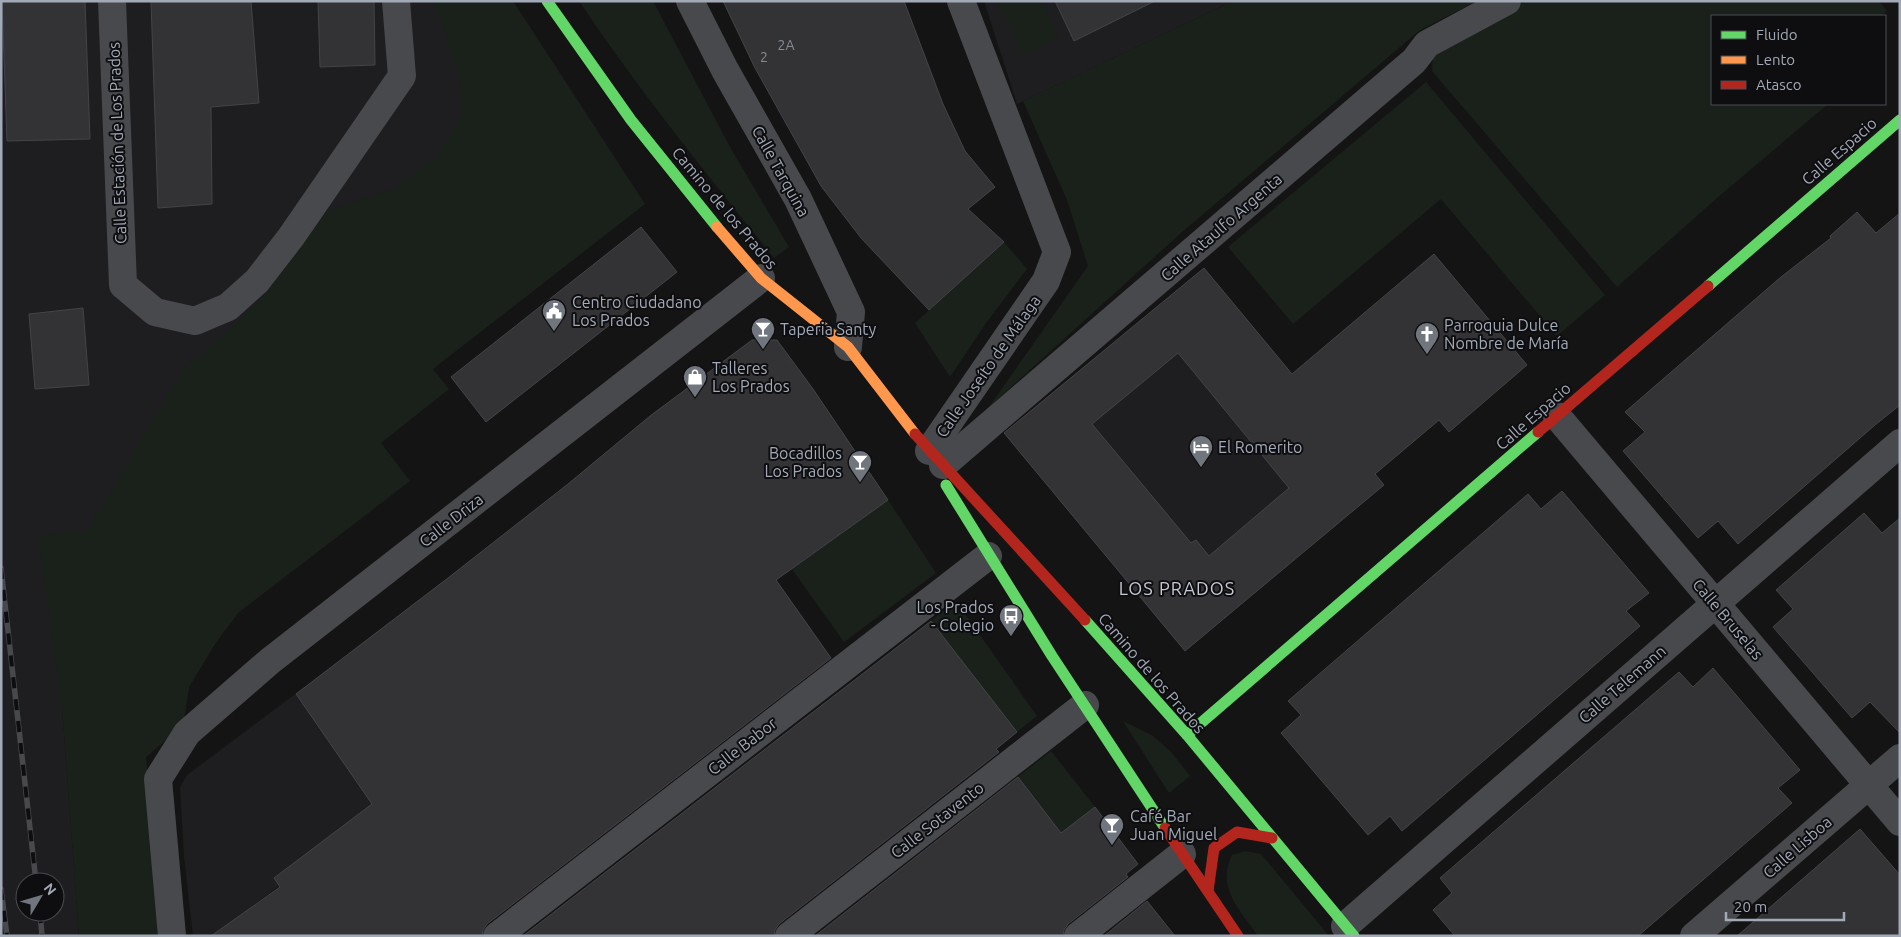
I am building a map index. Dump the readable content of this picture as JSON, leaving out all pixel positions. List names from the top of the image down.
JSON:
{
  "streets": {
    "main road": ["Calle Espacio", "Camino de los Prados"],
    "street": [
      "Calle Estación de Los Prados",
      "Calle Tarquina",
      "Calle Ataulfo Argenta",
      "Calle Joseíto de Málaga",
      "Calle Driza",
      "Calle Bruselas",
      "Calle Telemann",
      "Calle Babor",
      "Calle Sotavento",
      "Calle Lisboa"
    ]
  },
  "crossings": [
    ["Calle Espacio", "Camino de los Prados"],
    ["Calle Espacio", "Calle Bruselas"],
    ["Calle Tarquina", "Camino de los Prados"],
    ["Camino de los Prados", "Calle Ataulfo Argenta"],
    ["Camino de los Prados", "Calle Joseíto de Málaga"],
    ["Camino de los Prados", "Calle Driza"],
    ["Camino de los Prados", "Calle Telemann"],
    ["Camino de los Prados", "Calle Babor"],
    ["Camino de los Prados", "Calle Sotavento"],
    ["Calle Ataulfo Argenta", "Calle Joseíto de Málaga"],
    ["Calle Bruselas", "Calle Telemann"],
    ["Calle Bruselas", "Calle Lisboa"]
  ],
  "districts": ["LOS PRADOS"],
  "places": {
    "public building": ["Centro Ciudadano Los Prados"],
    "bar": ["Taperia Santy", "Bocadillos Los Prados", "Café Bar Juan Miguel"],
    "church": ["Parroquia Dulce Nombre de María"],
    "shop": ["Talleres Los Prados"],
    "hotel": ["El Romerito"],
    "bus stop": ["Los Prados - Colegio"]
  },
  "house_numbers": ["2A", "2"],
  "legend": ["Fluido", "Lento", "Atasco"],
  "scale_bar": "20 m",
  "north": "top right"
}
